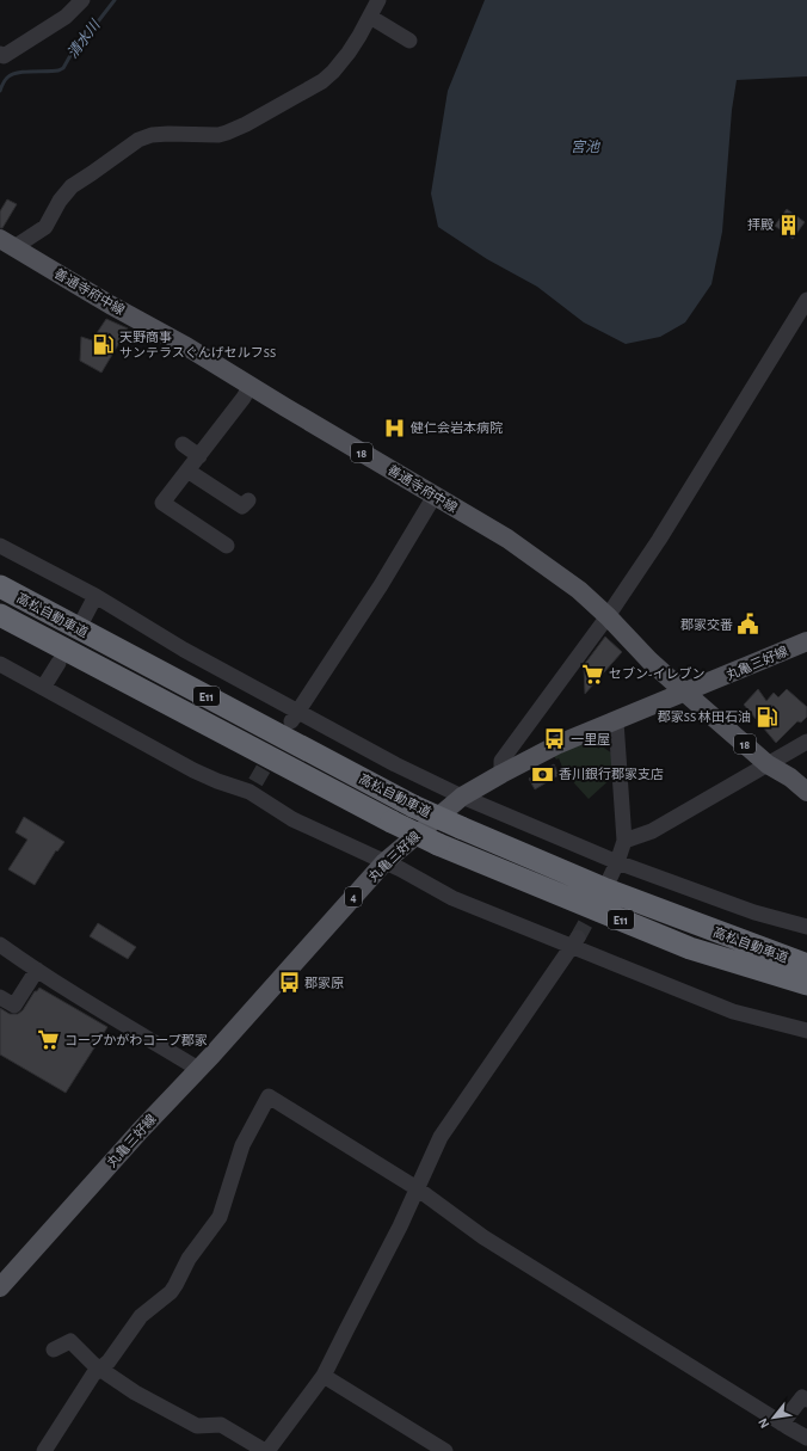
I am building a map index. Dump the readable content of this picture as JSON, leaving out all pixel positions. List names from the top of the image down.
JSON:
{
  "streets": {
    "highway": ["高松自動車道", "E11"],
    "main road": [
      "善通寺府中線",
      "18",
      "丸亀三好線",
      "4"
    ]
  },
  "crossings": [
    ["善通寺府中線", "丸亀三好線"]
  ],
  "water": ["清水川", "宮池"],
  "places": {
    "building": ["拝殿"],
    "fuel station": ["天野商事 サンテラスぐんげセルフSS", "郡家SS 林田石油"],
    "hospital": ["健仁会岩本病院"],
    "public building": ["郡家交番"],
    "supermarket": ["セブン-イレブン", "コープかがわコープ郡家"],
    "bus stop": ["一里屋", "郡家原"],
    "bank": ["香川銀行郡家支店"]
  },
  "north": "bottom left"
}
